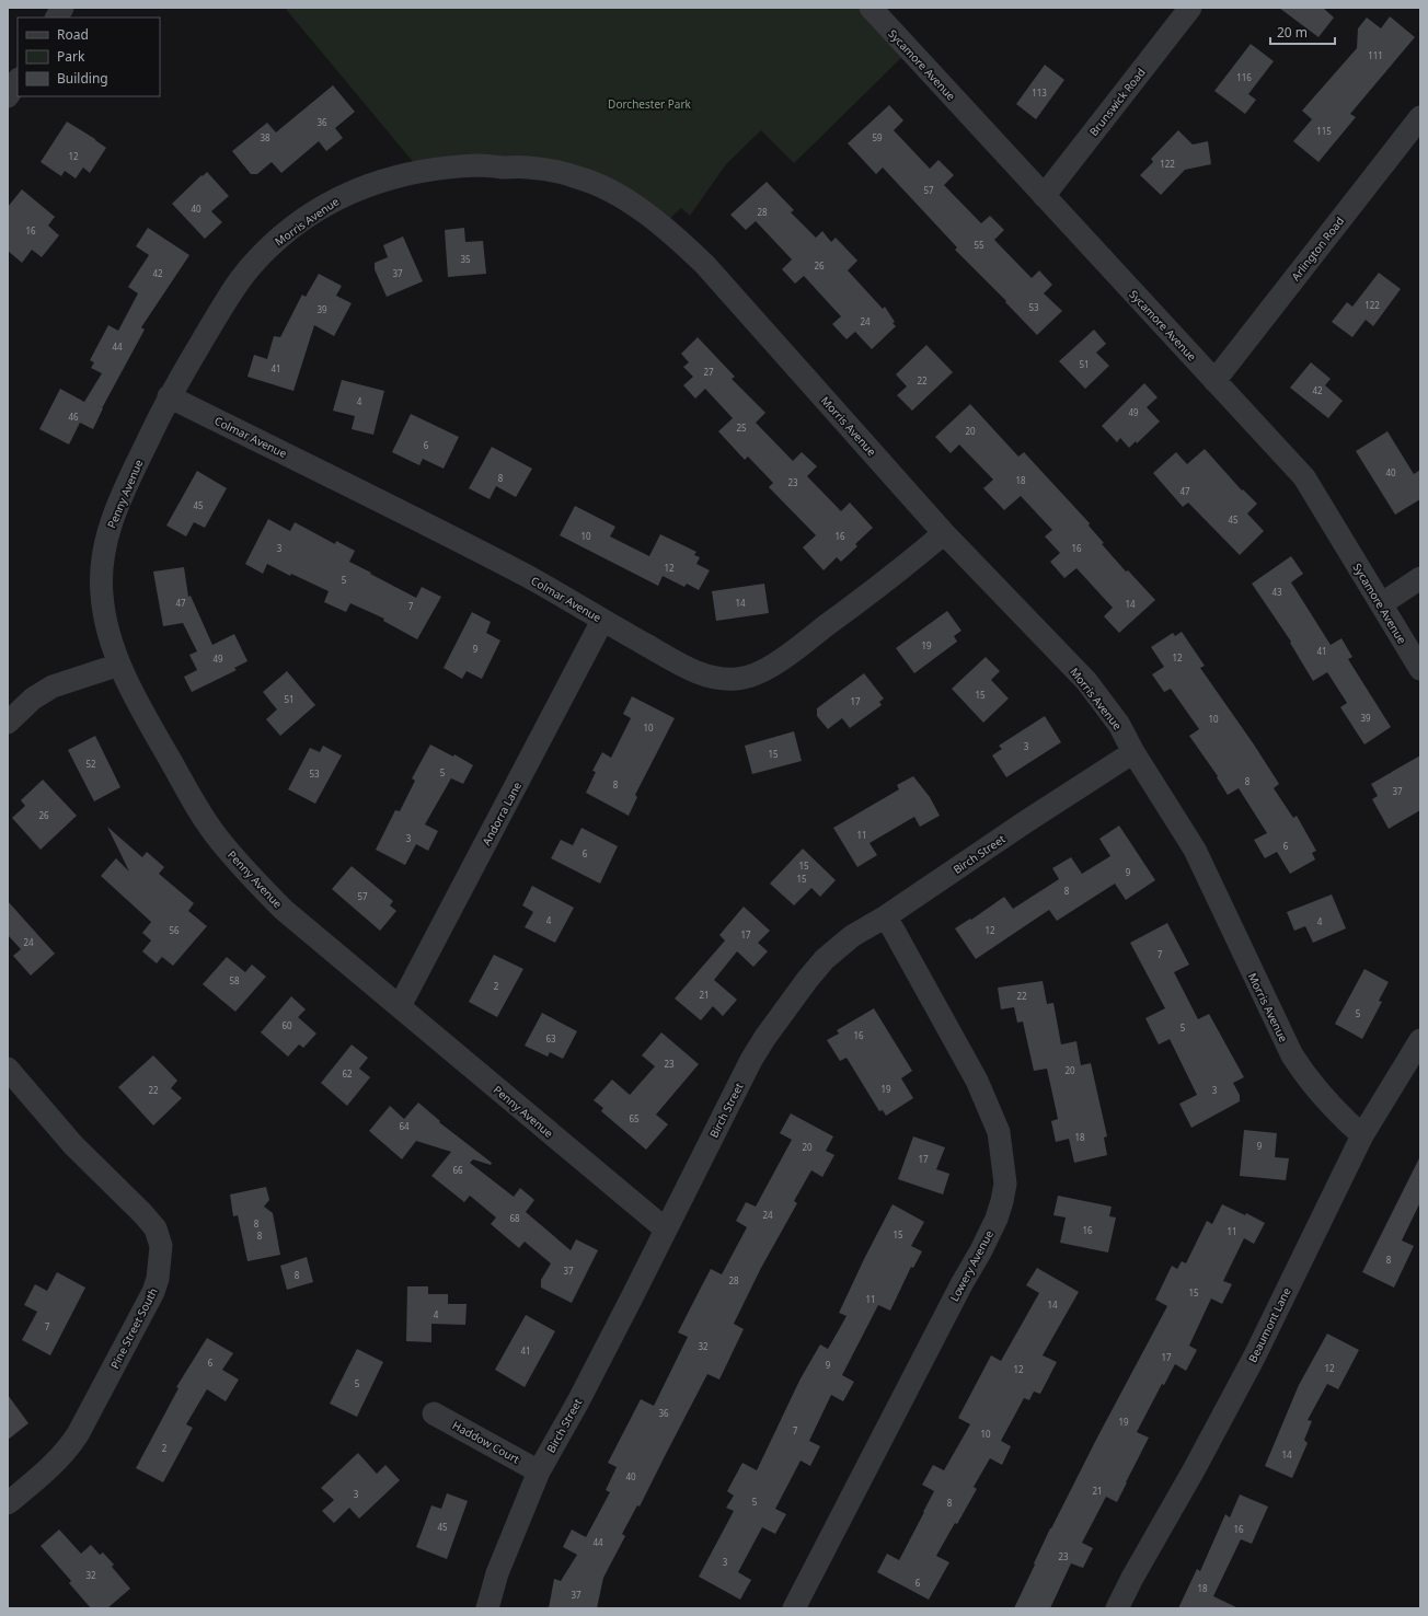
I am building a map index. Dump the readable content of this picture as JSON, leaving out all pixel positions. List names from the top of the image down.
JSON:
{
  "streets": {
    "street": [
      "Sycamore Avenue",
      "Brunswick Road",
      "Morris Avenue",
      "Arlington Road",
      "Colmar Avenue",
      "Penny Avenue",
      "Andorra Lane",
      "Birch Street",
      "Lowery Avenue",
      "Beaumont Lane",
      "Pine Street South",
      "Haddow Court"
    ]
  },
  "crossings": [
    ["Sycamore Avenue", "Brunswick Road"],
    ["Sycamore Avenue", "Arlington Road"],
    ["Morris Avenue", "Colmar Avenue"],
    ["Morris Avenue", "Penny Avenue"],
    ["Morris Avenue", "Birch Street"],
    ["Morris Avenue", "Beaumont Lane"],
    ["Colmar Avenue", "Penny Avenue"],
    ["Colmar Avenue", "Andorra Lane"],
    ["Penny Avenue", "Andorra Lane"],
    ["Penny Avenue", "Birch Street"],
    ["Birch Street", "Lowery Avenue"],
    ["Birch Street", "Haddow Court"]
  ],
  "parks": ["Dorchester Park"],
  "house_numbers": [
    "111",
    "116",
    "113",
    "36",
    "115",
    "38",
    "59",
    "12",
    "122",
    "57",
    "40",
    "28",
    "16",
    "55",
    "35",
    "26",
    "42",
    "37",
    "122",
    "53",
    "39",
    "24",
    "44",
    "51",
    "41",
    "27",
    "22",
    "42",
    "4",
    "49",
    "46",
    "25",
    "20",
    "6",
    "40",
    "8",
    "18",
    "23",
    "47",
    "45",
    "45",
    "10",
    "16",
    "3",
    "16",
    "12",
    "5",
    "43",
    "47",
    "14",
    "14",
    "7",
    "19",
    "9",
    "41",
    "12",
    "49",
    "15",
    "51",
    "17",
    "39",
    "10",
    "10",
    "3",
    "15",
    "52",
    "5",
    "53",
    "8",
    "8",
    "37",
    "26",
    "11",
    "3",
    "6",
    "6",
    "15",
    "9",
    "15",
    "8",
    "57",
    "4",
    "4",
    "56",
    "12",
    "17",
    "24",
    "7",
    "58",
    "2",
    "21",
    "22",
    "5",
    "60",
    "5",
    "16",
    "63",
    "23",
    "20",
    "62",
    "19",
    "22",
    "3",
    "65",
    "64",
    "18",
    "9",
    "20",
    "17",
    "66",
    "24",
    "68",
    "8",
    "16",
    "11",
    "15",
    "8",
    "8",
    "37",
    "8",
    "28",
    "15",
    "11",
    "14",
    "4",
    "7",
    "32",
    "41",
    "17",
    "6",
    "9",
    "12",
    "12",
    "5",
    "36",
    "19",
    "7",
    "10",
    "2",
    "14",
    "40",
    "21",
    "3",
    "5",
    "8",
    "45",
    "16",
    "44",
    "23",
    "3",
    "32",
    "6",
    "18",
    "37"
  ],
  "legend": ["Road", "Park", "Building"],
  "scale_bar": "20 m"
}
